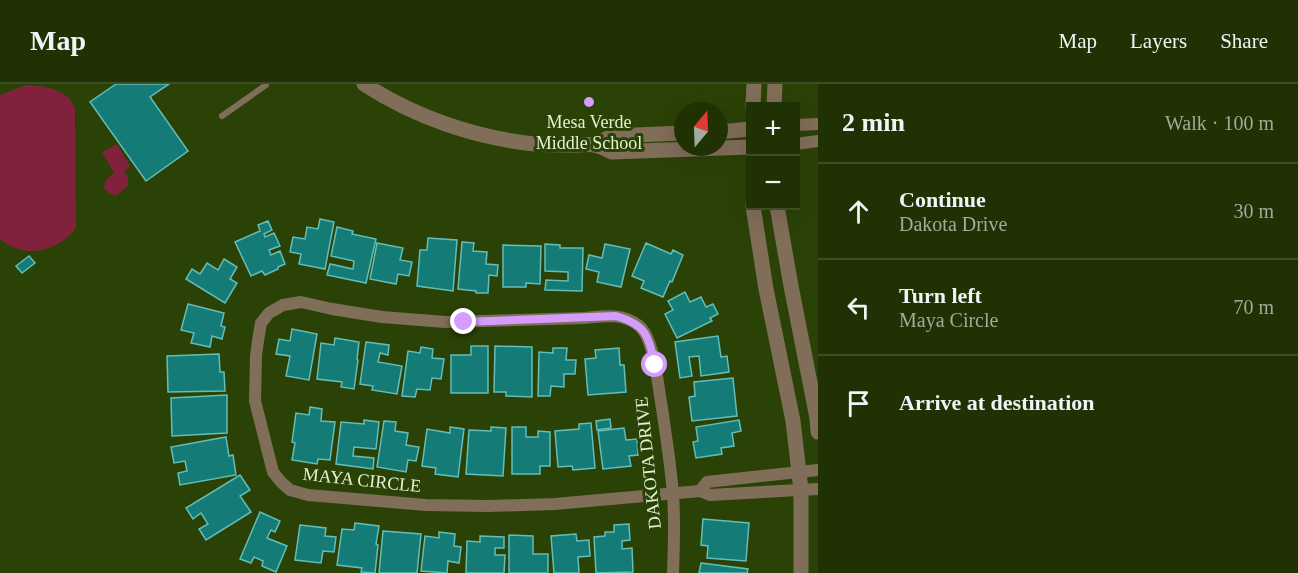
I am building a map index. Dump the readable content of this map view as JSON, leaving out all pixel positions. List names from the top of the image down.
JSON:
{
  "streets": {
    "street": ["DAKOTA DRIVE", "MAYA CIRCLE"]
  },
  "crossings": [
    ["DAKOTA DRIVE", "MAYA CIRCLE"]
  ],
  "places": ["Mesa Verde Middle School"],
  "north": "top",
  "page": {
    "header": "Map",
    "nav": ["Map", "Layers", "Share"],
    "heading": ["2 min", "Walk · 100 m"],
    "map_buttons": ["+", "−"],
    "list": [
      ["Continue", "Dakota Drive", "30 m"],
      ["Turn left", "Maya Circle", "70 m"],
      "Arrive at destination"
    ]
  }
}
